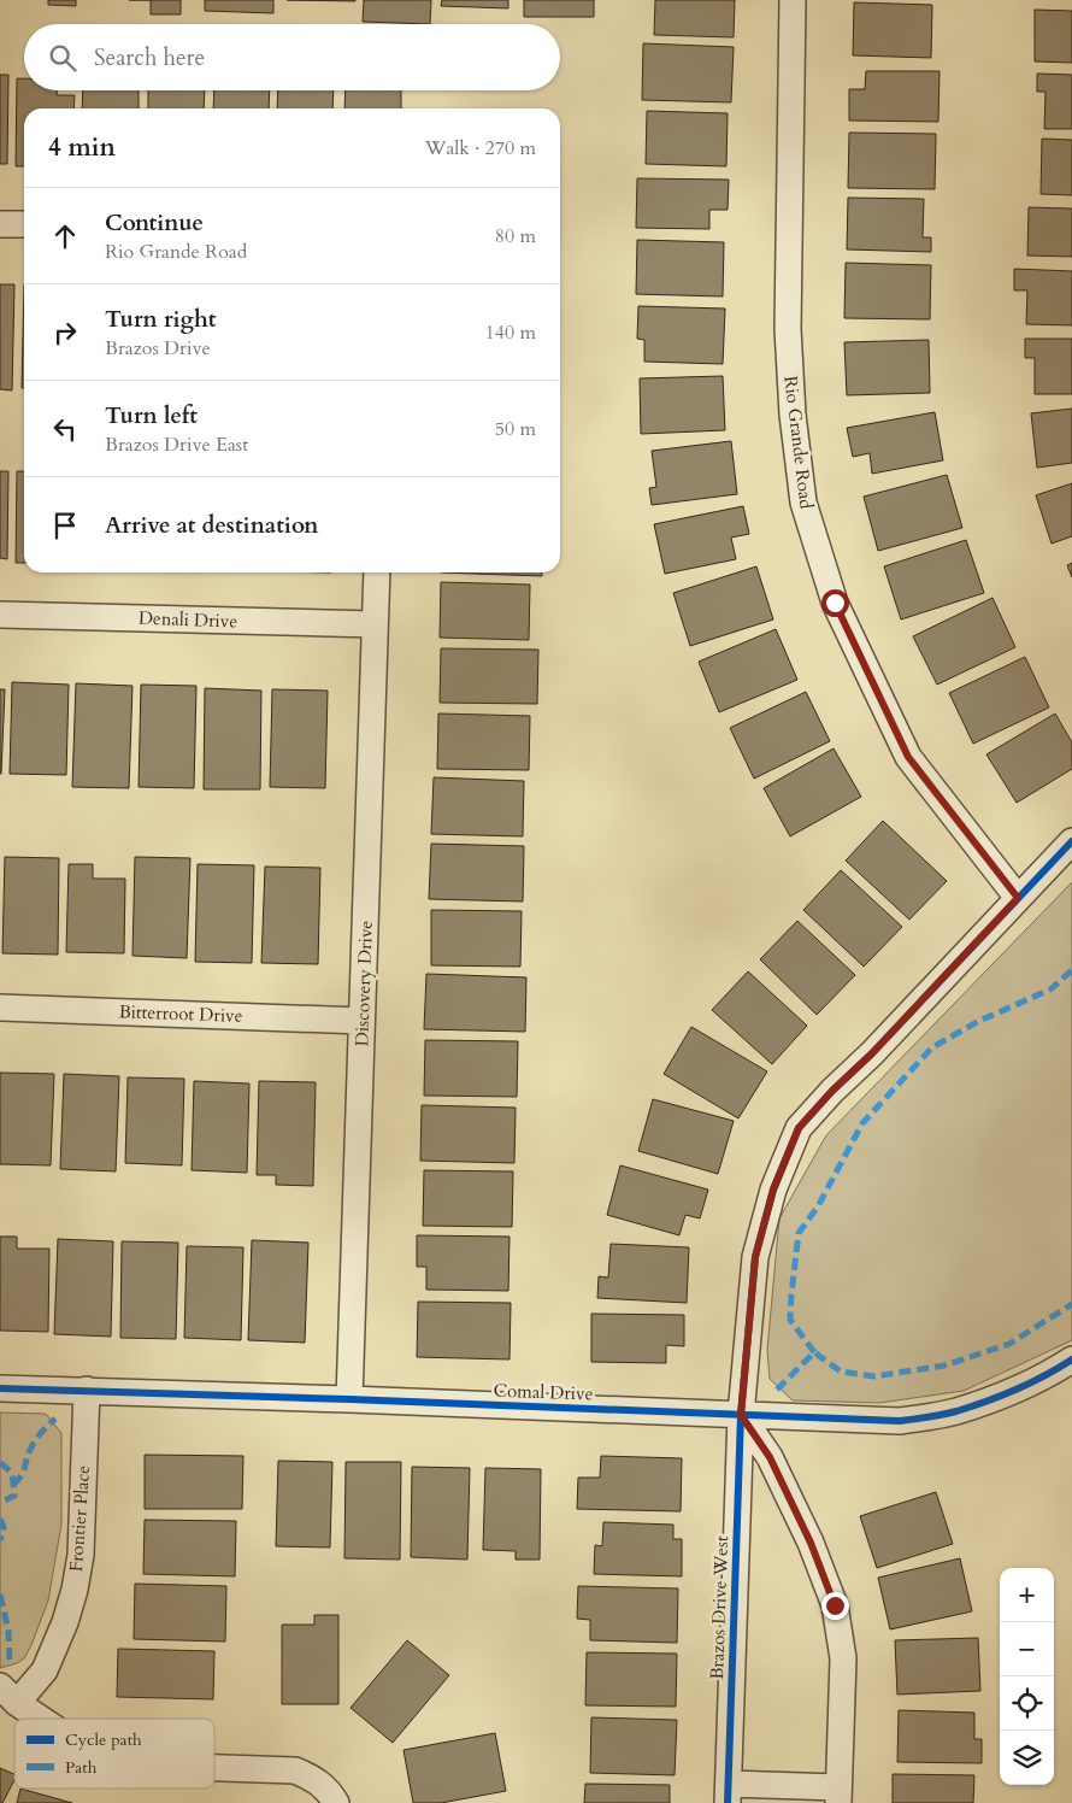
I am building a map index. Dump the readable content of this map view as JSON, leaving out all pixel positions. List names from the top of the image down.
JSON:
{
  "streets": {
    "street": [
      "Rio Grande Road",
      "Denali Drive",
      "Discovery Drive",
      "Bitterroot Drive",
      "Comal Drive",
      "Frontier Place",
      "Brazos Drive West"
    ]
  },
  "crossings": [
    ["Rio Grande Road", "Brazos Drive West"],
    ["Denali Drive", "Discovery Drive"],
    ["Discovery Drive", "Bitterroot Drive"],
    ["Discovery Drive", "Comal Drive"],
    ["Comal Drive", "Frontier Place"],
    ["Comal Drive", "Brazos Drive West"]
  ],
  "legend": ["Cycle path", "Path"],
  "page": {
    "search": "Search here",
    "heading": ["4 min", "Walk · 270 m"],
    "list": [
      ["Continue", "Rio Grande Road", "80 m"],
      ["Turn right", "Brazos Drive", "140 m"],
      ["Turn left", "Brazos Drive East", "50 m"],
      "Arrive at destination"
    ],
    "map_buttons": ["+", "−"]
  }
}
